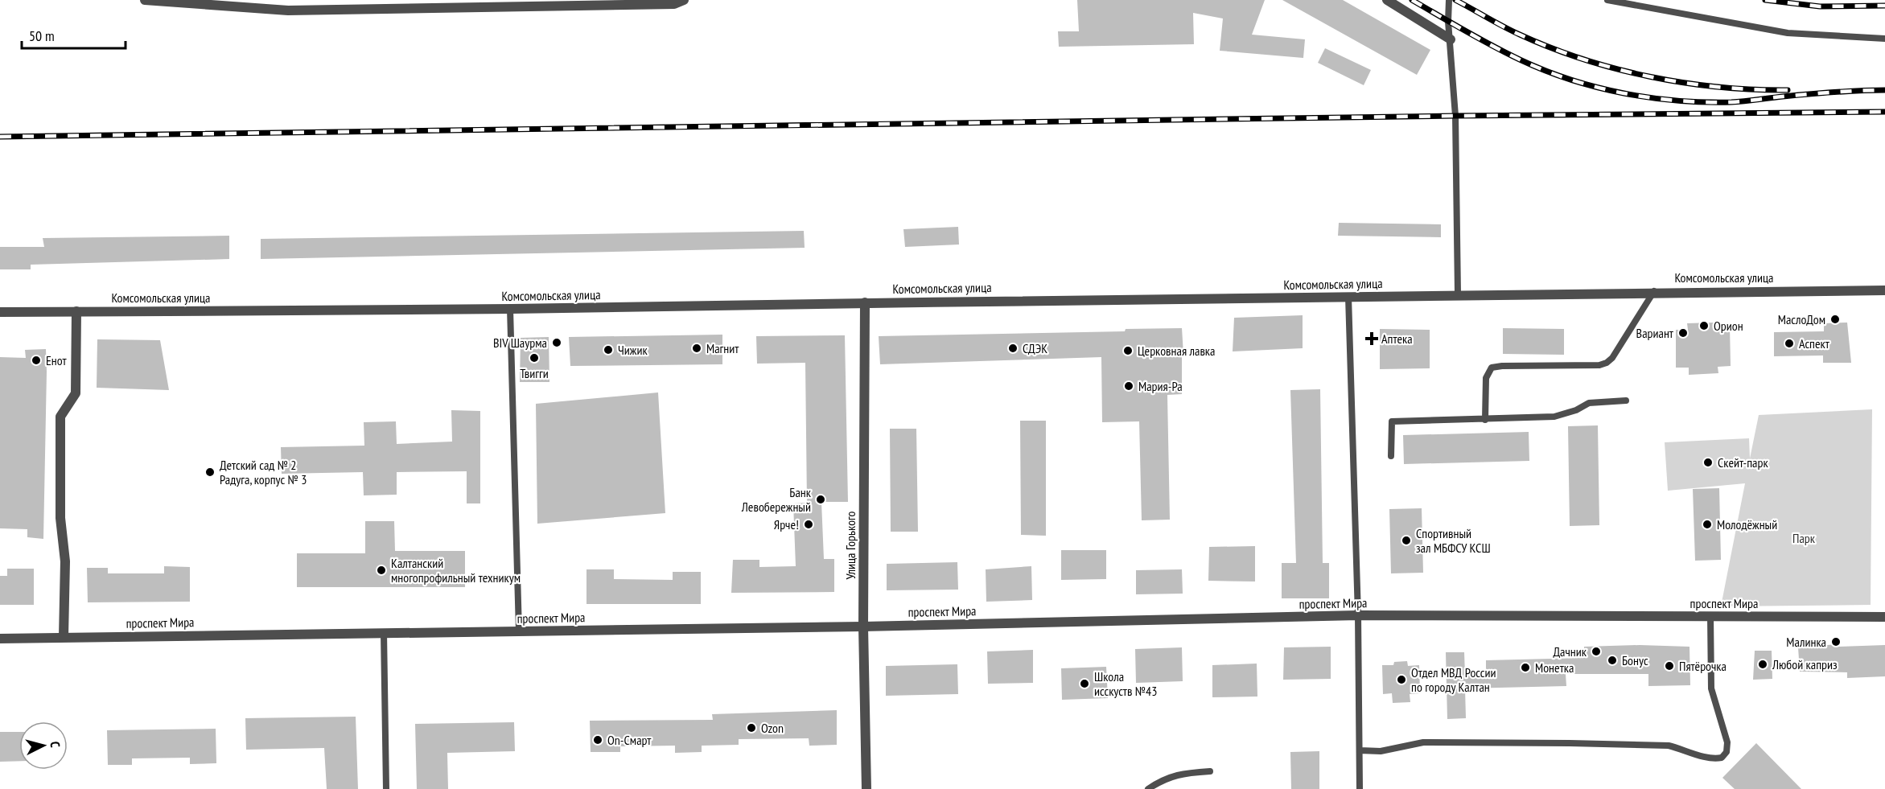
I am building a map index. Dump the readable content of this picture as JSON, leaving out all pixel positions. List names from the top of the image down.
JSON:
{
  "streets": {
    "street": ["Комсомольская улица", "Улица Горького", "проспект Мира"]
  },
  "crossings": [
    ["Комсомольская улица", "Улица Горького"],
    ["Улица Горького", "проспект Мира"]
  ],
  "parks": ["Парк"],
  "places": {
    "other": [
      "МаслоДом",
      "Орион",
      "Вариант",
      "BIV Шаурма",
      "Аспект",
      "Магнит",
      "СДЭК",
      "Чижик",
      "Церковная лавка",
      "Твигги",
      "Енот",
      "Мария-Ра",
      "Скейт-парк",
      "Детский сад № 2 Радуга, корпус № 3",
      "Банк Левобережный",
      "Ярче!",
      "Молодёжный",
      "Спортивный зал МБФСУ КСШ",
      "Калтанский многопрофильный техникум",
      "Малинка",
      "Дачник",
      "Бонус",
      "Любой каприз",
      "Пятёрочка",
      "Монетка",
      "Отдел МВД России по городу Калтан",
      "Школа исскуств №43",
      "Ozon",
      "On-Смарт"
    ],
    "health": ["Аптека"]
  },
  "scale_bar": "50 m",
  "north": "right"
}
